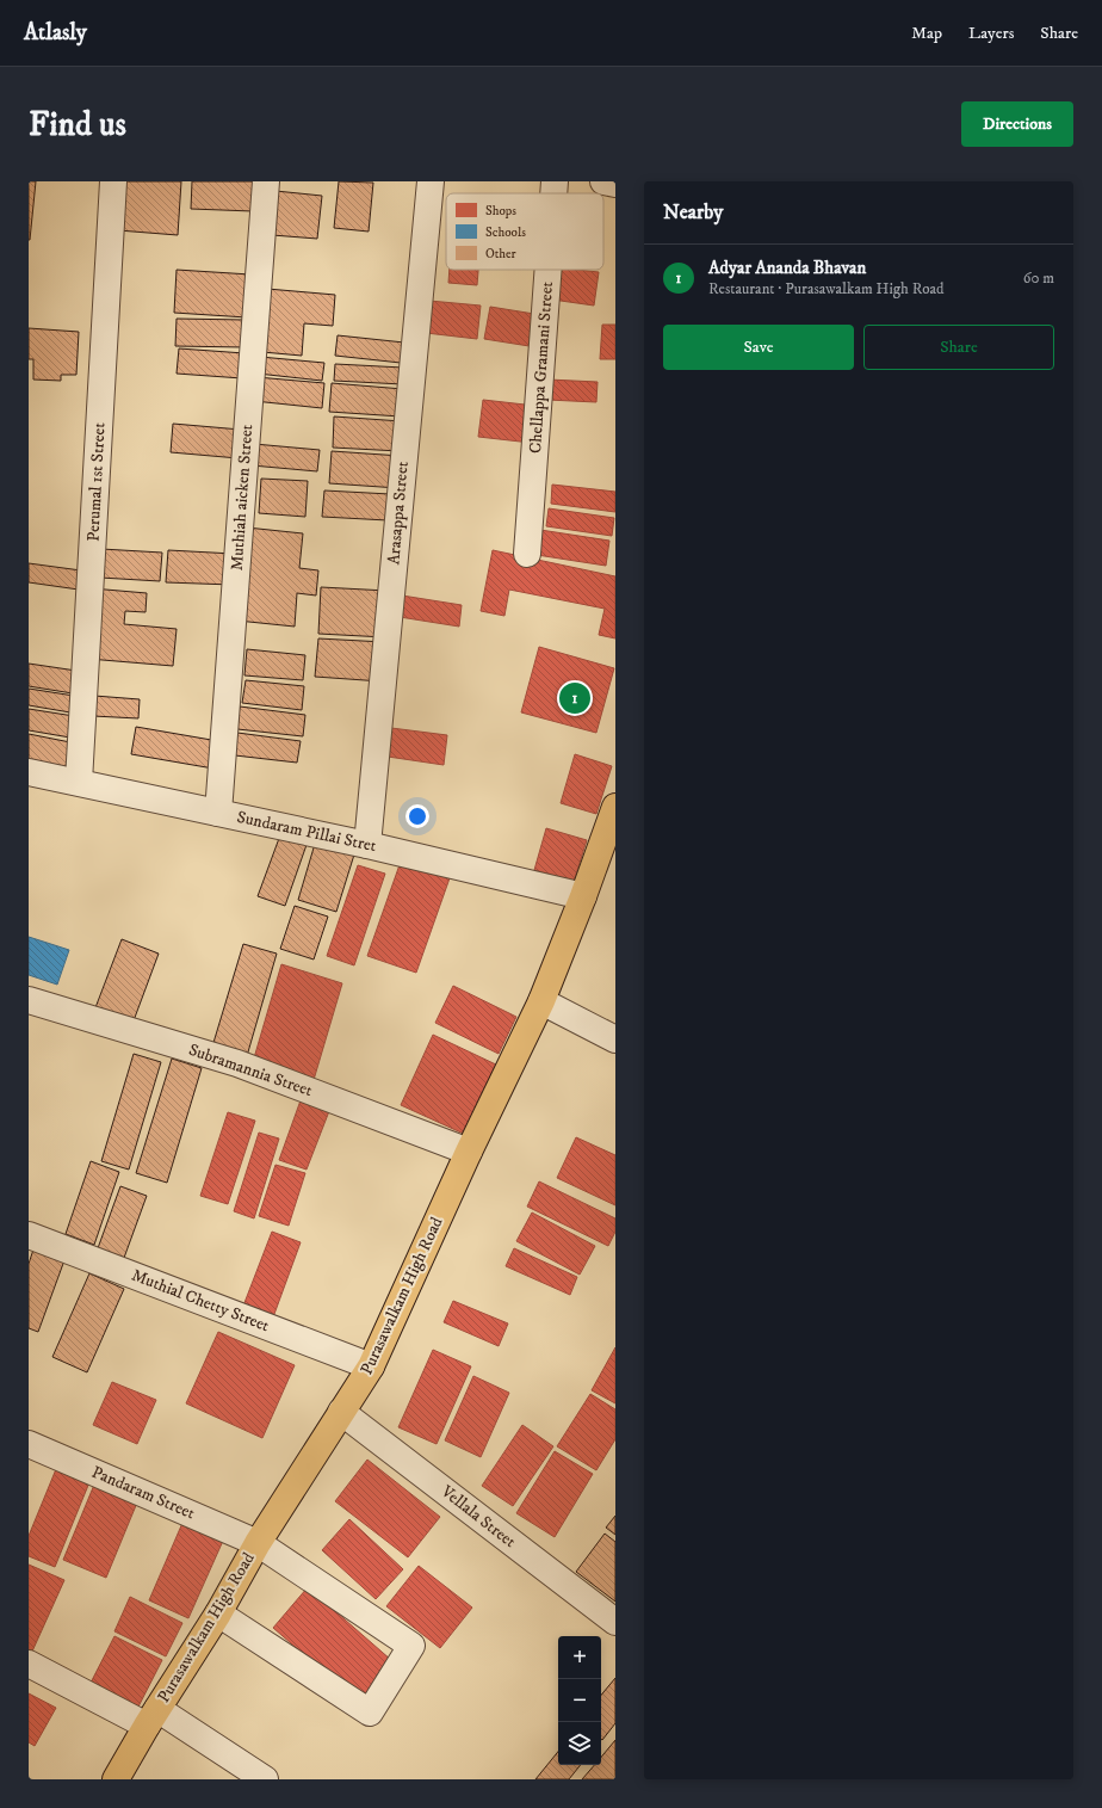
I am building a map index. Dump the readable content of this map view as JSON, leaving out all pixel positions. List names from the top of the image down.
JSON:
{
  "streets": {
    "main road": ["Purasawalkam High Road"],
    "street": [
      "Chellappa Gramani Street",
      "Perumal 1st Street",
      "Muthiah aicken Street",
      "Arasappa Street",
      "Sundaram Pillai Stret",
      "Subramannia Street",
      "Muthial Chetty Street",
      "Pandaram Street",
      "Vellala Street"
    ]
  },
  "crossings": [
    ["Perumal 1st Street", "Sundaram Pillai Stret"],
    ["Muthiah aicken Street", "Sundaram Pillai Stret"],
    ["Arasappa Street", "Sundaram Pillai Stret"],
    ["Sundaram Pillai Stret", "Purasawalkam High Road"],
    ["Subramannia Street", "Purasawalkam High Road"],
    ["Purasawalkam High Road", "Muthial Chetty Street"],
    ["Purasawalkam High Road", "Pandaram Street"],
    ["Purasawalkam High Road", "Vellala Street"]
  ],
  "legend": ["Shops", "Schools", "Other"],
  "page": {
    "header": "Atlasly",
    "nav": ["Map", "Layers", "Share"],
    "buttons": [
      "Directions",
      ["Save", "Share"]
    ],
    "title": "Find us",
    "heading": "Nearby",
    "list": [
      {
        "mark": "1",
        "name": "Adyar Ananda Bhavan",
        "note": "Restaurant · Purasawalkam High Road",
        "value": "60 m"
      }
    ],
    "pins": "1",
    "map_buttons": ["+", "−"]
  }
}
